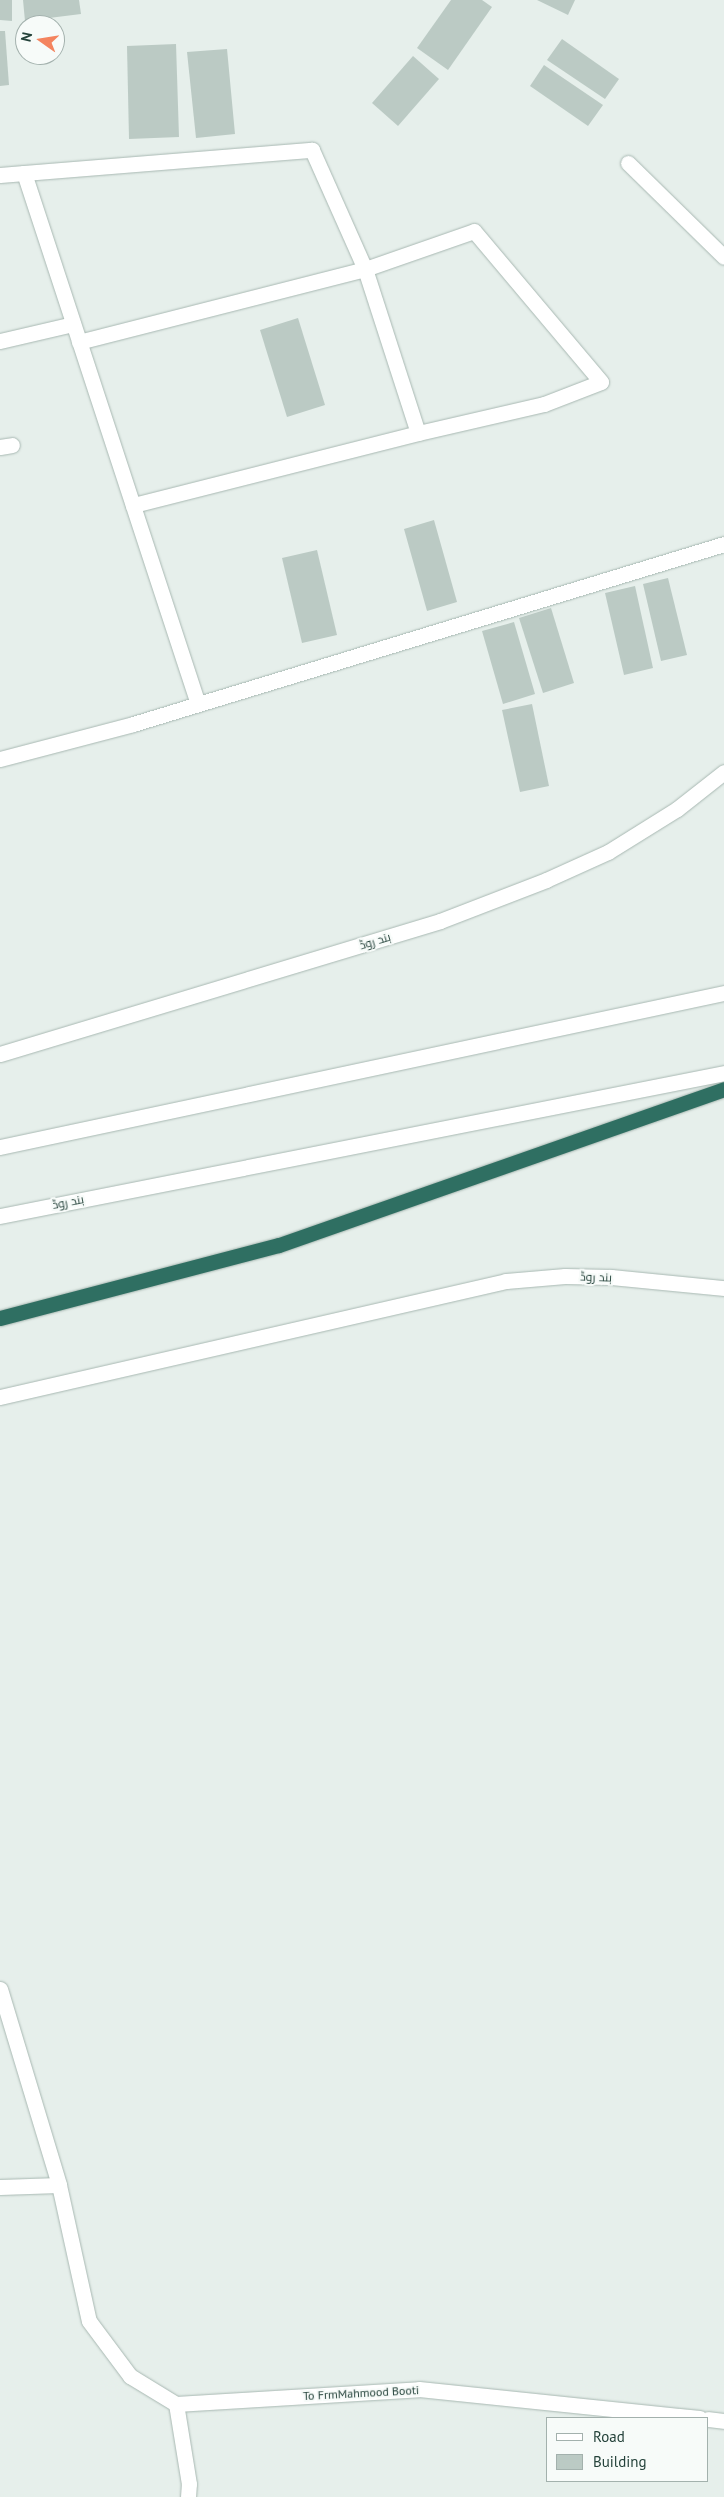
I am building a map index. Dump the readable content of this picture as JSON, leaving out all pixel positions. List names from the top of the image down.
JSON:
{
  "streets": {
    "street": ["بند روڈ", "To FrmMahmood Booti"]
  },
  "legend": ["Road", "Building"],
  "north": "left"
}
